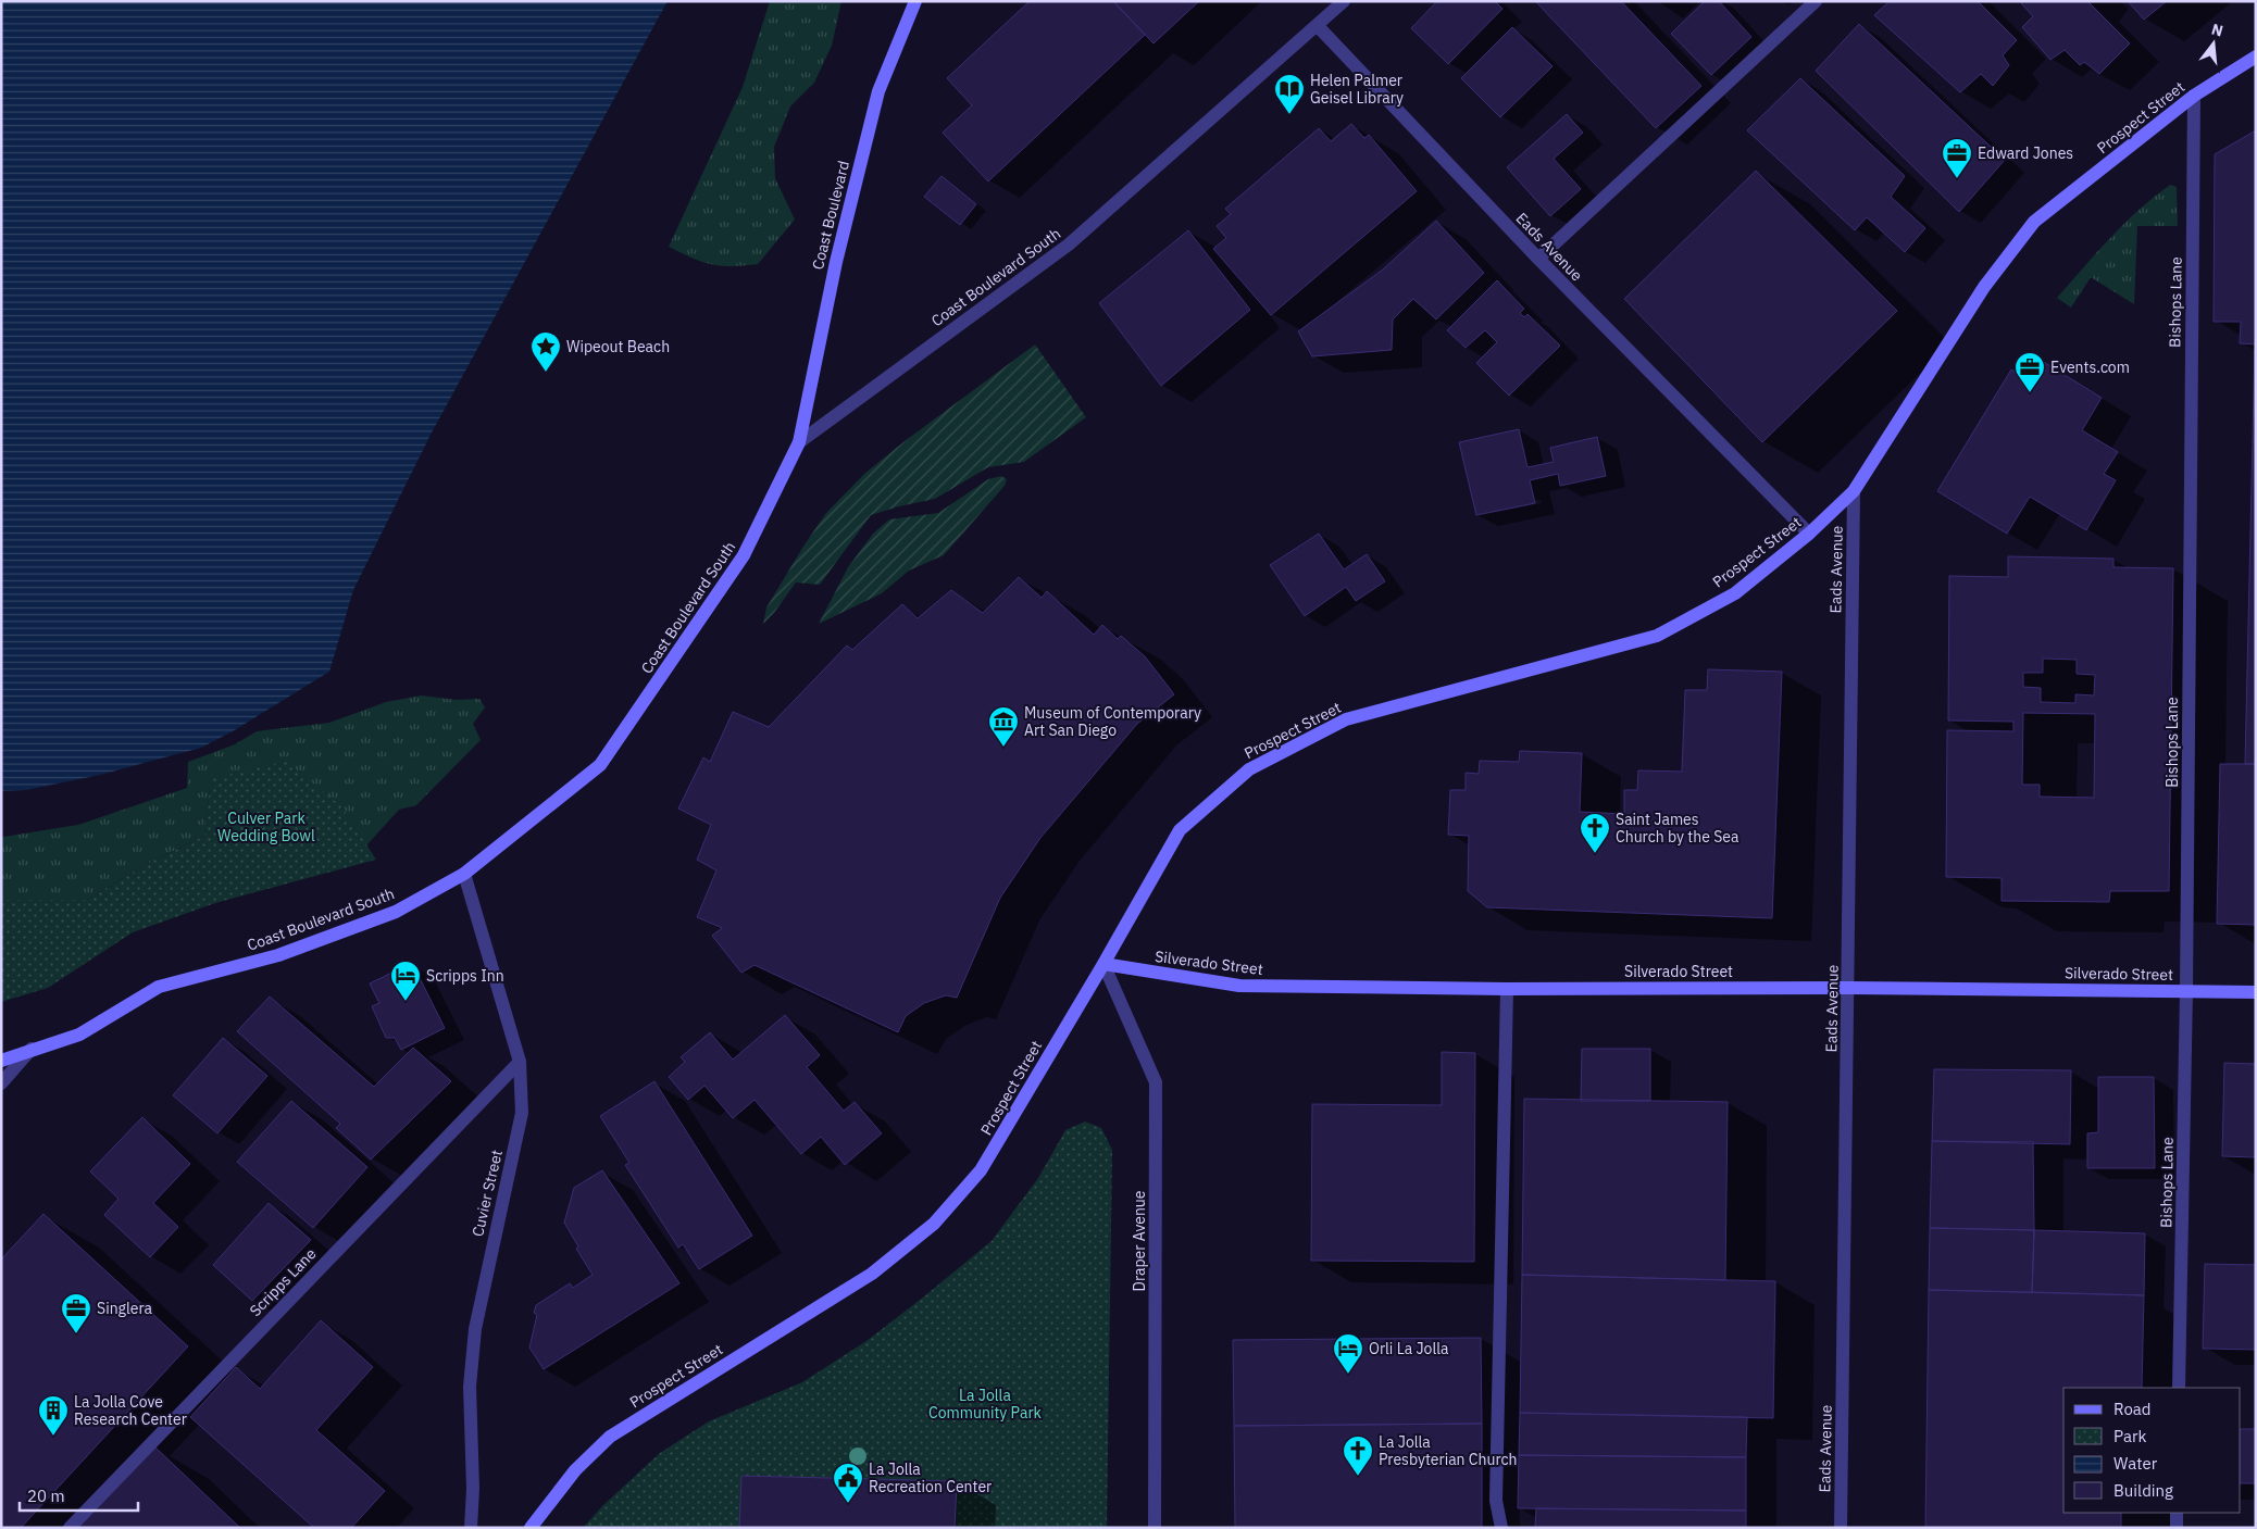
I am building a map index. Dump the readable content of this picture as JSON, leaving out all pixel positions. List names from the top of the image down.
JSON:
{
  "streets": {
    "street": [
      "Prospect Street",
      "Coast Boulevard",
      "Eads Avenue",
      "Coast Boulevard South",
      "Bishops Lane",
      "Silverado Street",
      "Cuvier Street",
      "Draper Avenue",
      "Scripps Lane"
    ]
  },
  "crossings": [
    ["Prospect Street", "Eads Avenue"],
    ["Prospect Street", "Bishops Lane"],
    ["Prospect Street", "Silverado Street"],
    ["Prospect Street", "Draper Avenue"],
    ["Coast Boulevard", "Coast Boulevard South"],
    ["Eads Avenue", "Coast Boulevard South"],
    ["Eads Avenue", "Silverado Street"],
    ["Coast Boulevard South", "Cuvier Street"],
    ["Bishops Lane", "Silverado Street"],
    ["Silverado Street", "Draper Avenue"],
    ["Cuvier Street", "Scripps Lane"]
  ],
  "parks": ["Culver Park Wedding Bowl", "La Jolla Community Park"],
  "places": {
    "library": ["Helen Palmer Geisel Library"],
    "office": ["Edward Jones", "Events.com", "Singlera"],
    "place": ["Wipeout Beach"],
    "museum": ["Museum of Contemporary Art San Diego"],
    "church": ["Saint James Church by the Sea", "La Jolla Presbyterian Church"],
    "hotel": ["Scripps Inn", "Orli La Jolla"],
    "building": ["La Jolla Cove Research Center"],
    "public building": ["La Jolla Recreation Center"]
  },
  "legend": [
    "Road",
    "Park",
    "Water",
    "Building"
  ],
  "scale_bar": "20 m",
  "north": "top"
}
